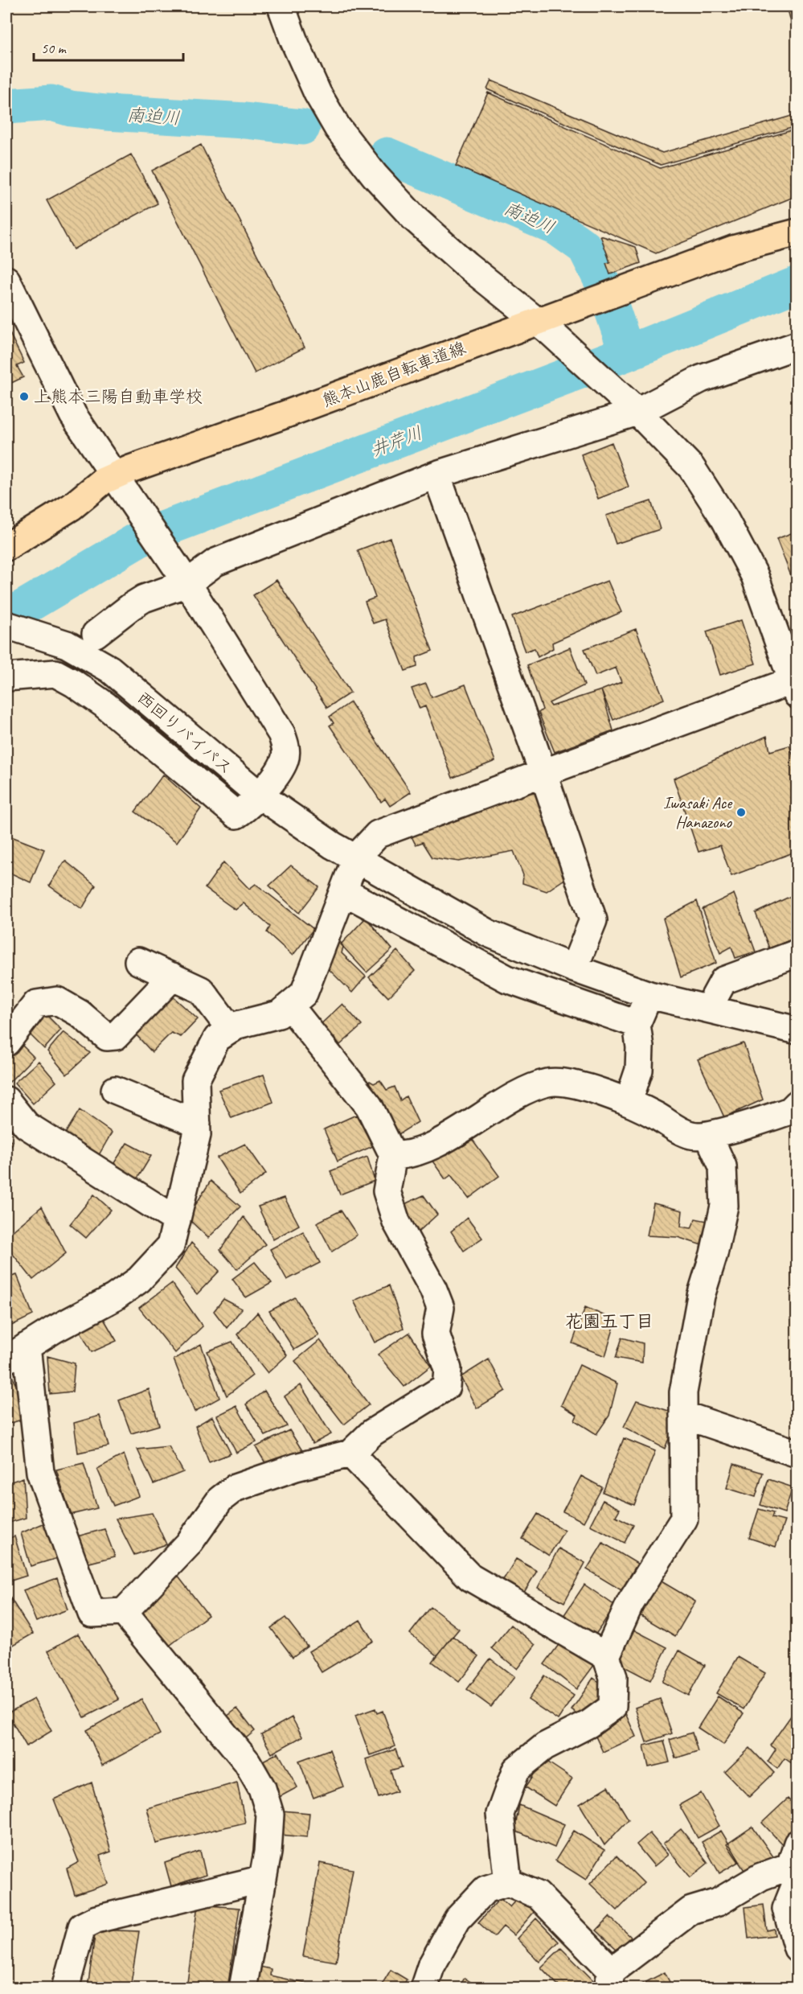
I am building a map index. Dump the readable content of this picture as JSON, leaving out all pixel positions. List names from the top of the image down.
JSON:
{
  "streets": {
    "main road": ["熊本山鹿自転車道線"]
  },
  "districts": ["花園五丁目"],
  "water": ["南迫川", "井芹川"],
  "places": ["上熊本三陽自動車学校", "Iwasaki Ace Hanazono"],
  "scale_bar": "50 m"
}
